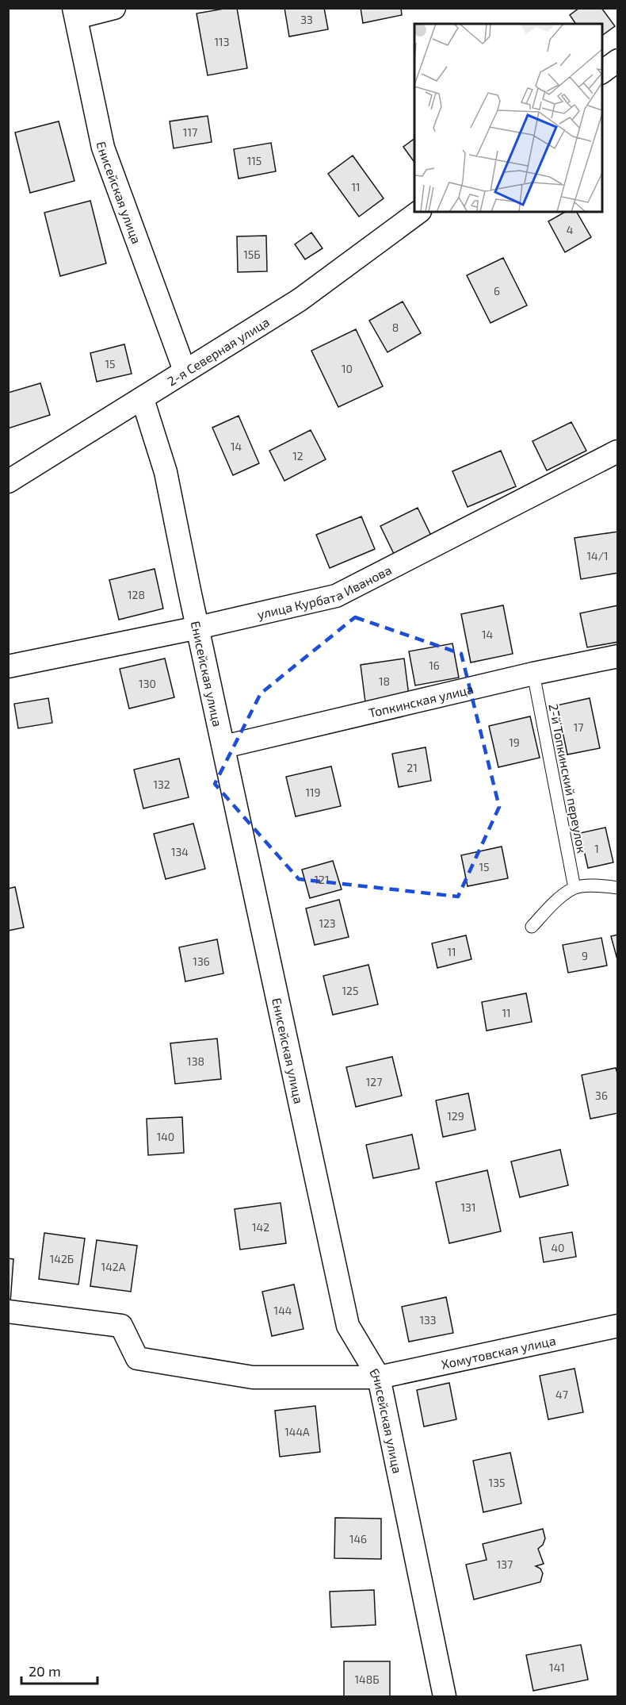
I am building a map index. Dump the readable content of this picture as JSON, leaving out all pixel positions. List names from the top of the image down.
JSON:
{
  "streets": {
    "street": [
      "Енисейская улица",
      "2-я Северная улица",
      "улица Курбата Иванова",
      "Топкинская улица",
      "Хомутовская улица"
    ],
    "lane": ["2-й Топкинский переулок"]
  },
  "crossings": [
    ["Енисейская улица", "2-я Северная улица"],
    ["Енисейская улица", "улица Курбата Иванова"],
    ["Енисейская улица", "Топкинская улица"],
    ["Енисейская улица", "Хомутовская улица"],
    ["Топкинская улица", "2-й Топкинский переулок"]
  ],
  "house_numbers": [
    "33",
    "113",
    "117",
    "115",
    "11",
    "4",
    "15Б",
    "6",
    "8",
    "15",
    "10",
    "14",
    "12",
    "14/1",
    "128",
    "14",
    "16",
    "18",
    "130",
    "17",
    "19",
    "21",
    "132",
    "119",
    "1",
    "134",
    "15",
    "121",
    "123",
    "11",
    "9",
    "136",
    "125",
    "11",
    "138",
    "127",
    "36",
    "129",
    "140",
    "131",
    "142",
    "40",
    "142Б",
    "142А",
    "144",
    "133",
    "47",
    "144А",
    "135",
    "146",
    "137",
    "141",
    "148Б"
  ],
  "scale_bar": "20 m"
}
